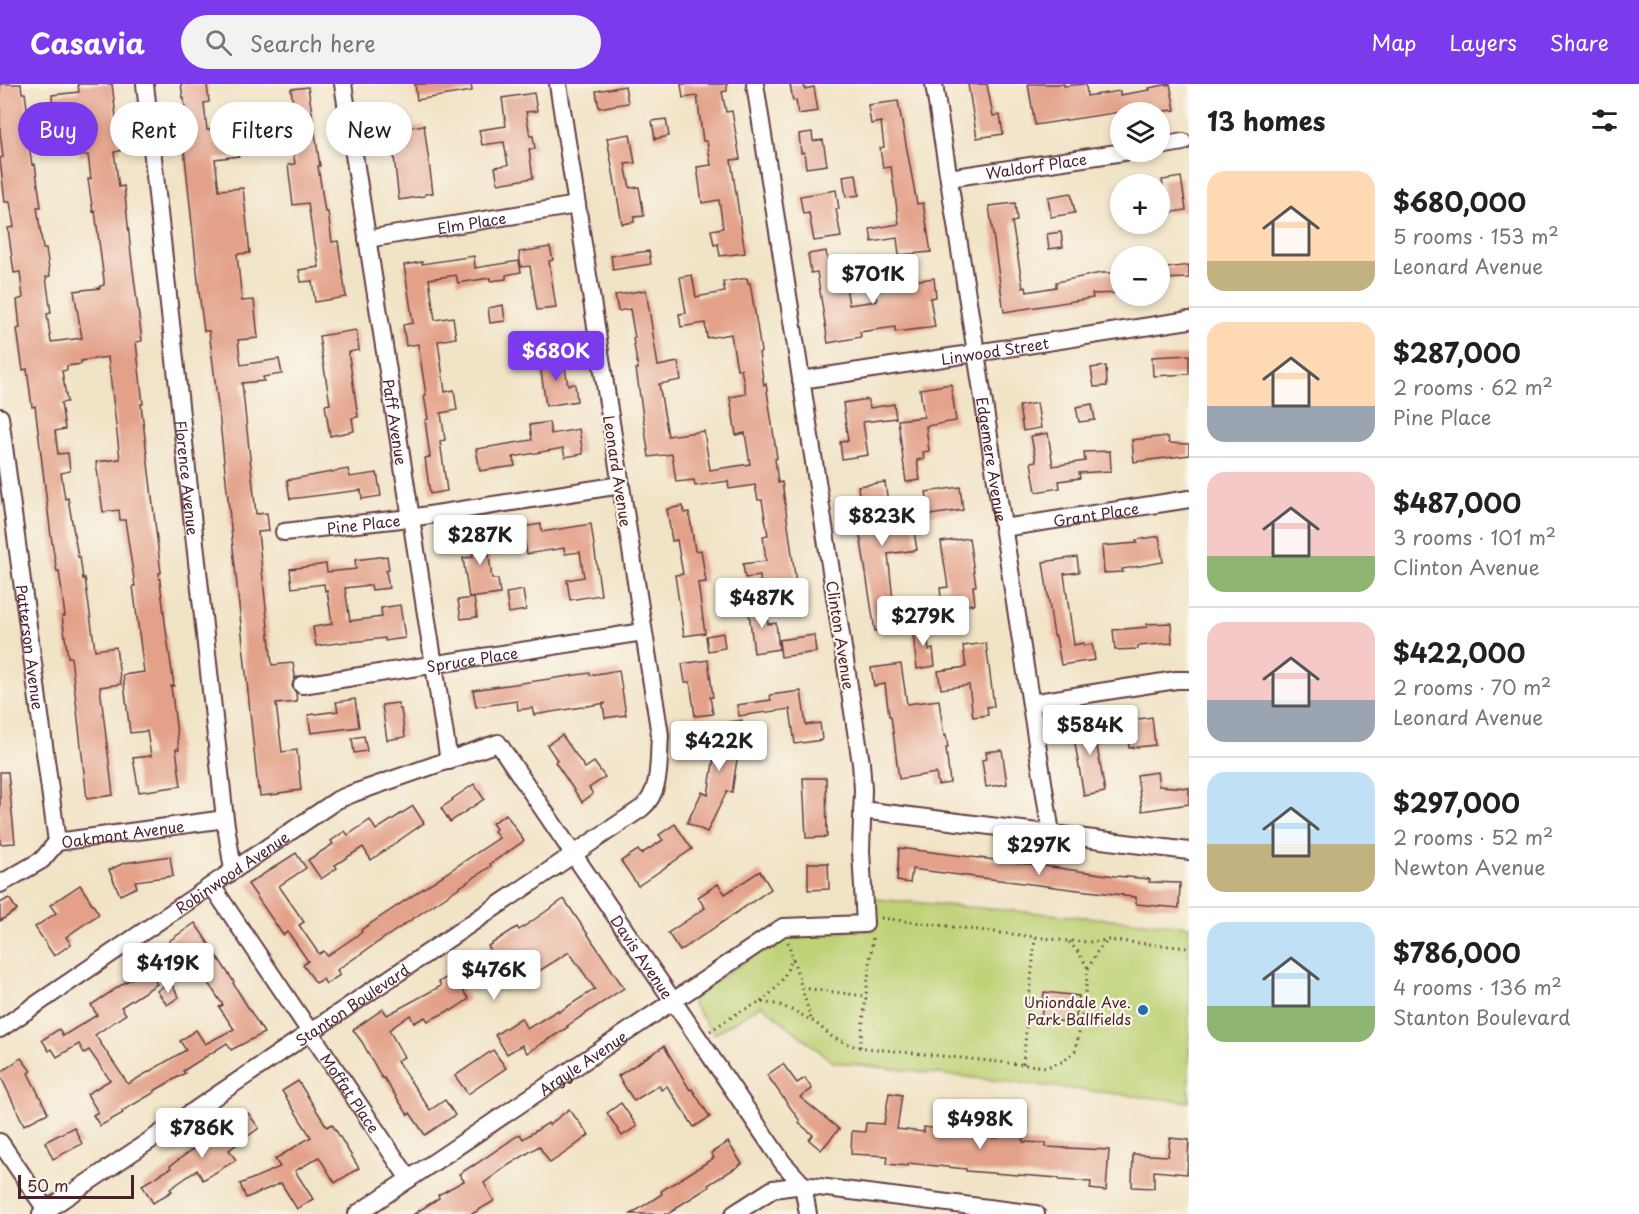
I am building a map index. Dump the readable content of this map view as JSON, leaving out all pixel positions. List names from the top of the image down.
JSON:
{
  "streets": {
    "street": [
      "Waldorf Place",
      "Elm Place",
      "Linwood Street",
      "Paff Avenue",
      "Edgemere Avenue",
      "Leonard Avenue",
      "Florence Avenue",
      "Grant Place",
      "Pine Place",
      "Clinton Avenue",
      "Patterson Avenue",
      "Spruce Place",
      "Oakmont Avenue",
      "Robinwood Avenue",
      "Davis Avenue",
      "Stanton Boulevard",
      "Argyle Avenue",
      "Moffat Place"
    ]
  },
  "crossings": [
    ["Waldorf Place", "Edgemere Avenue"],
    ["Elm Place", "Paff Avenue"],
    ["Elm Place", "Leonard Avenue"],
    ["Linwood Street", "Edgemere Avenue"],
    ["Linwood Street", "Clinton Avenue"],
    ["Paff Avenue", "Pine Place"],
    ["Paff Avenue", "Spruce Place"],
    ["Paff Avenue", "Robinwood Avenue"],
    ["Paff Avenue", "Davis Avenue"],
    ["Edgemere Avenue", "Grant Place"],
    ["Leonard Avenue", "Pine Place"],
    ["Leonard Avenue", "Spruce Place"],
    ["Leonard Avenue", "Stanton Boulevard"],
    ["Florence Avenue", "Oakmont Avenue"],
    ["Florence Avenue", "Robinwood Avenue"],
    ["Patterson Avenue", "Oakmont Avenue"],
    ["Robinwood Avenue", "Davis Avenue"],
    ["Robinwood Avenue", "Moffat Place"],
    ["Davis Avenue", "Stanton Boulevard"],
    ["Davis Avenue", "Argyle Avenue"],
    ["Stanton Boulevard", "Moffat Place"],
    ["Argyle Avenue", "Moffat Place"]
  ],
  "places": ["Uniondale Ave. Park Ballfields"],
  "scale_bar": "50 m",
  "page": {
    "header": "Casavia",
    "search": "Search here",
    "nav": ["Map", "Layers", "Share"],
    "heading": "13 homes",
    "map_buttons": ["+", "−"],
    "chip": [
      "Buy",
      "Rent",
      "Filters",
      "New"
    ],
    "list": [
      {
        "name": "$680,000",
        "note": "5 rooms · 153 m² · Leonard Avenue"
      },
      {
        "name": "$287,000",
        "note": "2 rooms · 62 m² · Pine Place"
      },
      {
        "name": "$487,000",
        "note": "3 rooms · 101 m² · Clinton Avenue"
      },
      {
        "name": "$422,000",
        "note": "2 rooms · 70 m² · Leonard Avenue"
      },
      {
        "name": "$297,000",
        "note": "2 rooms · 52 m² · Newton Avenue"
      },
      {
        "name": "$786,000",
        "note": "4 rooms · 136 m² · Stanton Boulevard"
      }
    ],
    "price": [
      "$701K",
      "$680K",
      "$823K",
      "$287K",
      "$487K",
      "$279K",
      "$584K",
      "$422K",
      "$297K",
      "$419K",
      "$476K",
      "$498K",
      "$786K"
    ],
    "scale": "50 m"
  }
}
